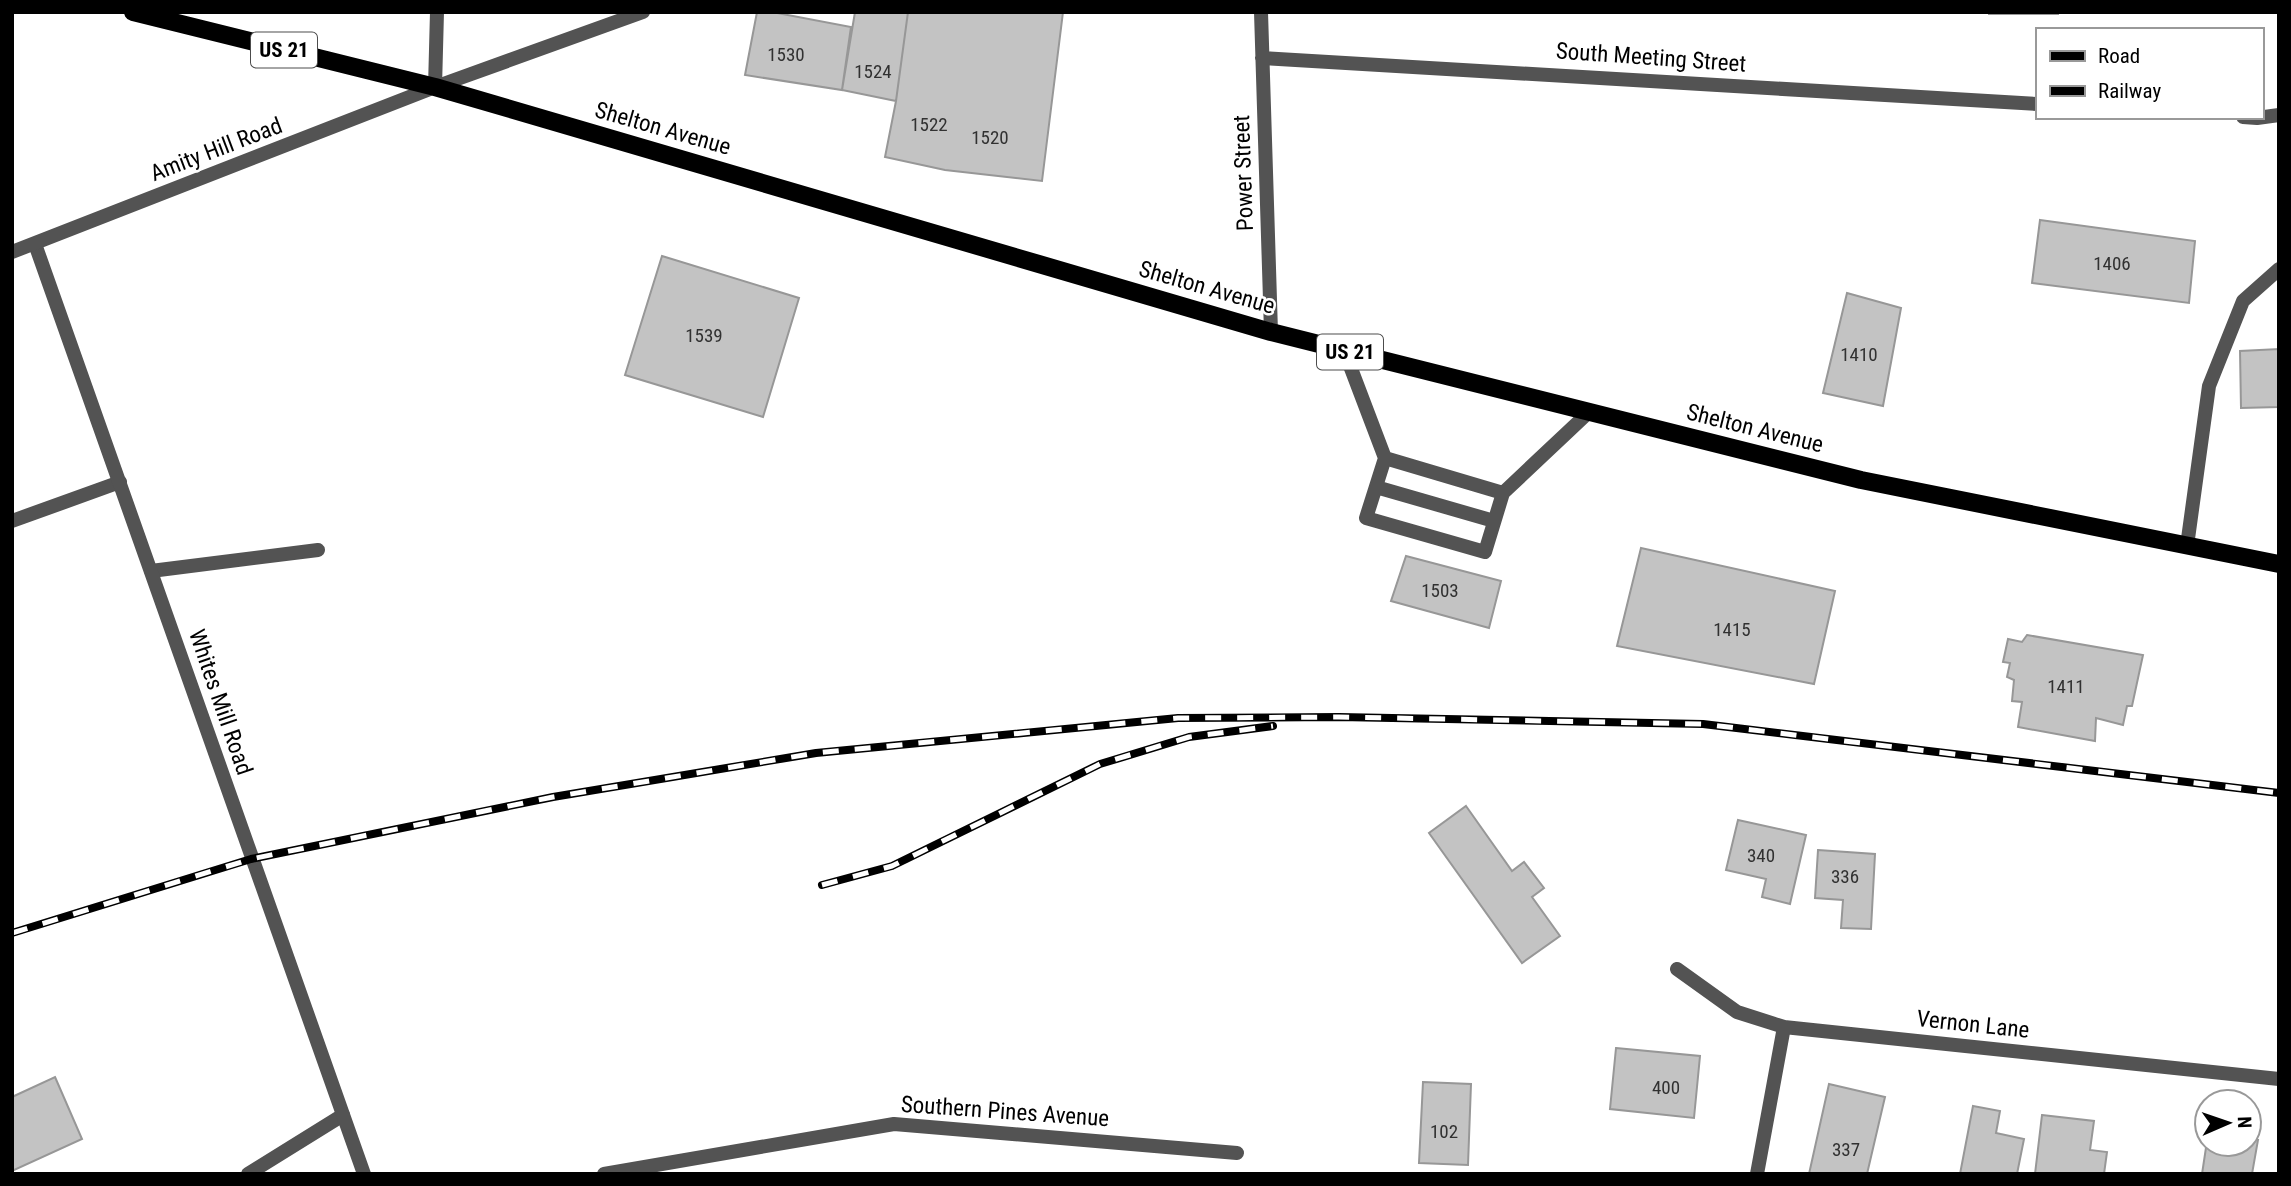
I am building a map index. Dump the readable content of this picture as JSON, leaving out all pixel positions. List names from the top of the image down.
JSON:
{
  "streets": {
    "main road": ["US 21", "Shelton Avenue"],
    "street": [
      "South Meeting Street",
      "Amity Hill Road",
      "Power Street",
      "Whites Mill Road",
      "Vernon Lane",
      "Southern Pines Avenue"
    ]
  },
  "crossings": [
    ["South Meeting Street", "Power Street"],
    ["Shelton Avenue", "Amity Hill Road"],
    ["Shelton Avenue", "Power Street"],
    ["Amity Hill Road", "Whites Mill Road"]
  ],
  "house_numbers": [
    "1530",
    "1524",
    "1522",
    "1520",
    "1406",
    "1539",
    "1410",
    "1503",
    "1415",
    "1411",
    "340",
    "336",
    "400",
    "102",
    "337"
  ],
  "legend": ["Road", "Railway"],
  "north": "right"
}
